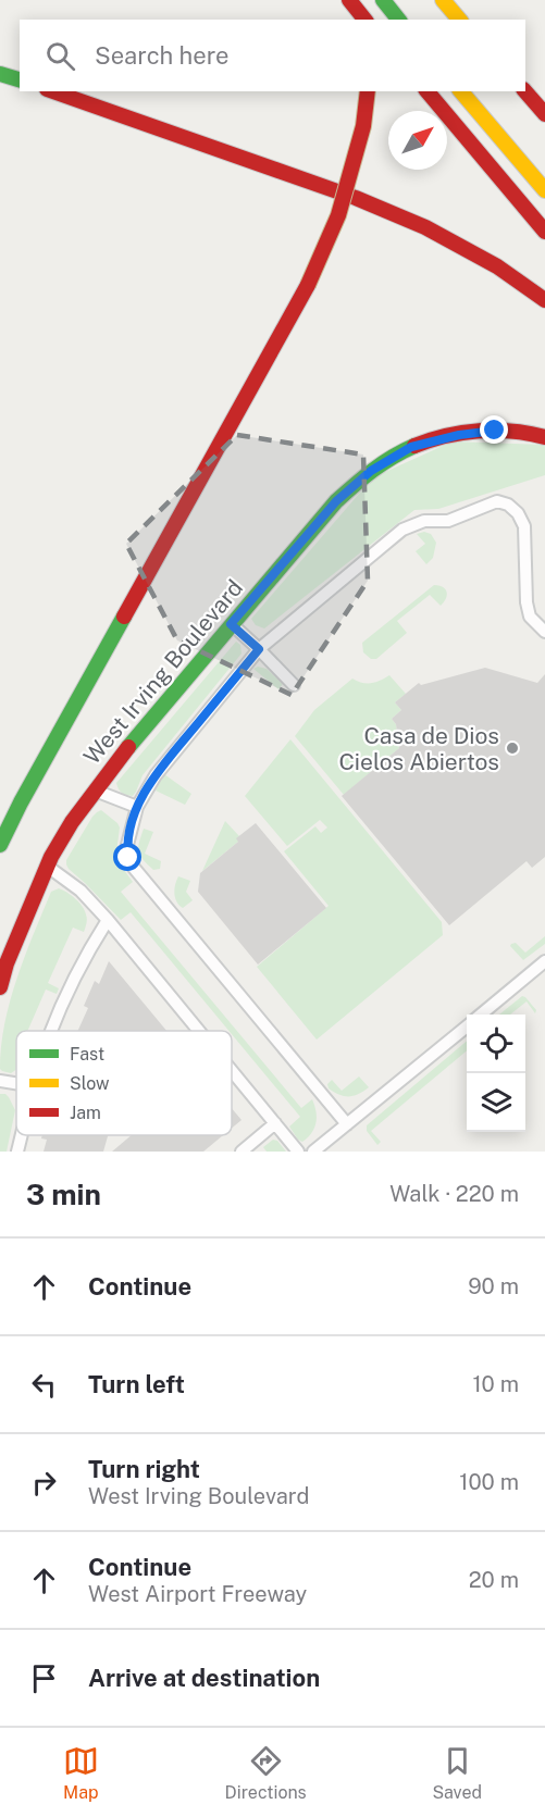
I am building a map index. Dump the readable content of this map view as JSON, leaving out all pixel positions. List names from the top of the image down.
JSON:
{
  "streets": {
    "main road": ["West Irving Boulevard"]
  },
  "places": ["Casa de Dios Cielos Abiertos"],
  "legend": ["Fast", "Slow", "Jam"],
  "north": "top right",
  "page": {
    "search": "Search here",
    "heading": ["3 min", "Walk · 220 m"],
    "list": [
      ["Continue", "90 m"],
      ["Turn left", "10 m"],
      ["Turn right", "West Irving Boulevard", "100 m"],
      ["Continue", "West Airport Freeway", "20 m"],
      "Arrive at destination"
    ],
    "nav": ["Map", "Directions", "Saved"]
  }
}
